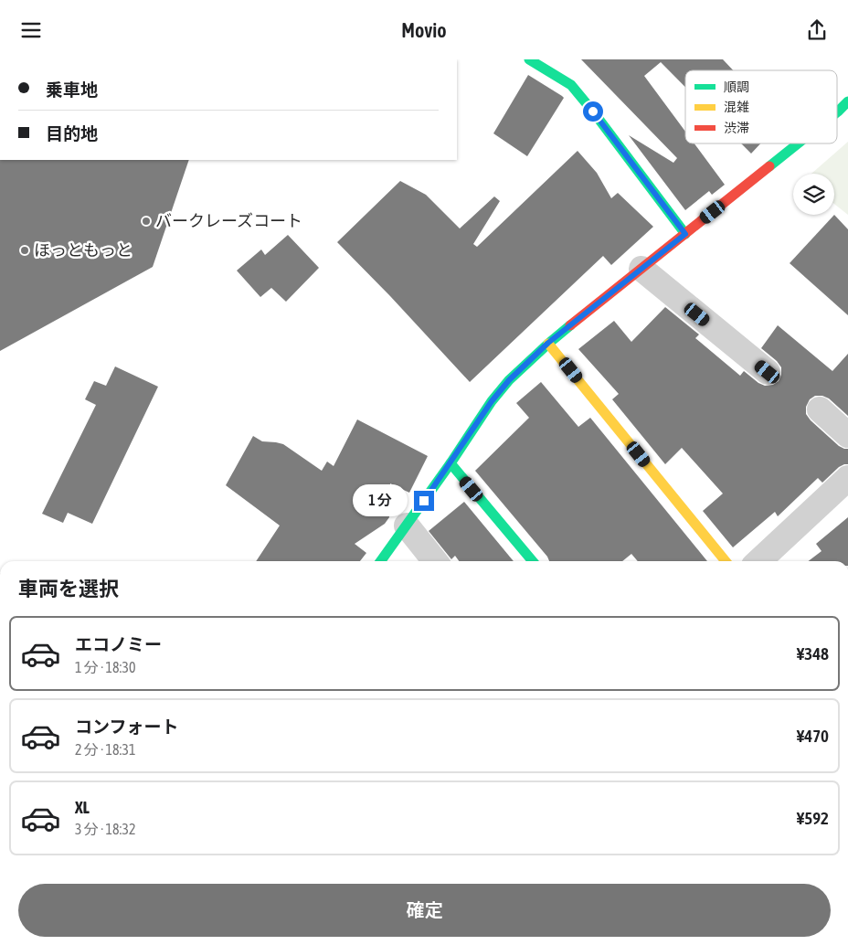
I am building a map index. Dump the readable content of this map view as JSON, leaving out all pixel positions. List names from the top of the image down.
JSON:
{
  "places": ["バークレーズコート", "ほっともっと"],
  "legend": ["順調", "混雑", "渋滞"],
  "page": {
    "header": "Movio",
    "banner": ["乗車地", "目的地"],
    "bubble": "1 分",
    "heading": "車両を選択",
    "list": [
      {
        "name": "エコノミー",
        "note": "1 分 · 18:30",
        "value": "¥348"
      },
      {
        "name": "コンフォート",
        "note": "2 分 · 18:31",
        "value": "¥470"
      },
      {
        "name": "XL",
        "note": "3 分 · 18:32",
        "value": "¥592"
      }
    ],
    "buttons": "確定"
  }
}
